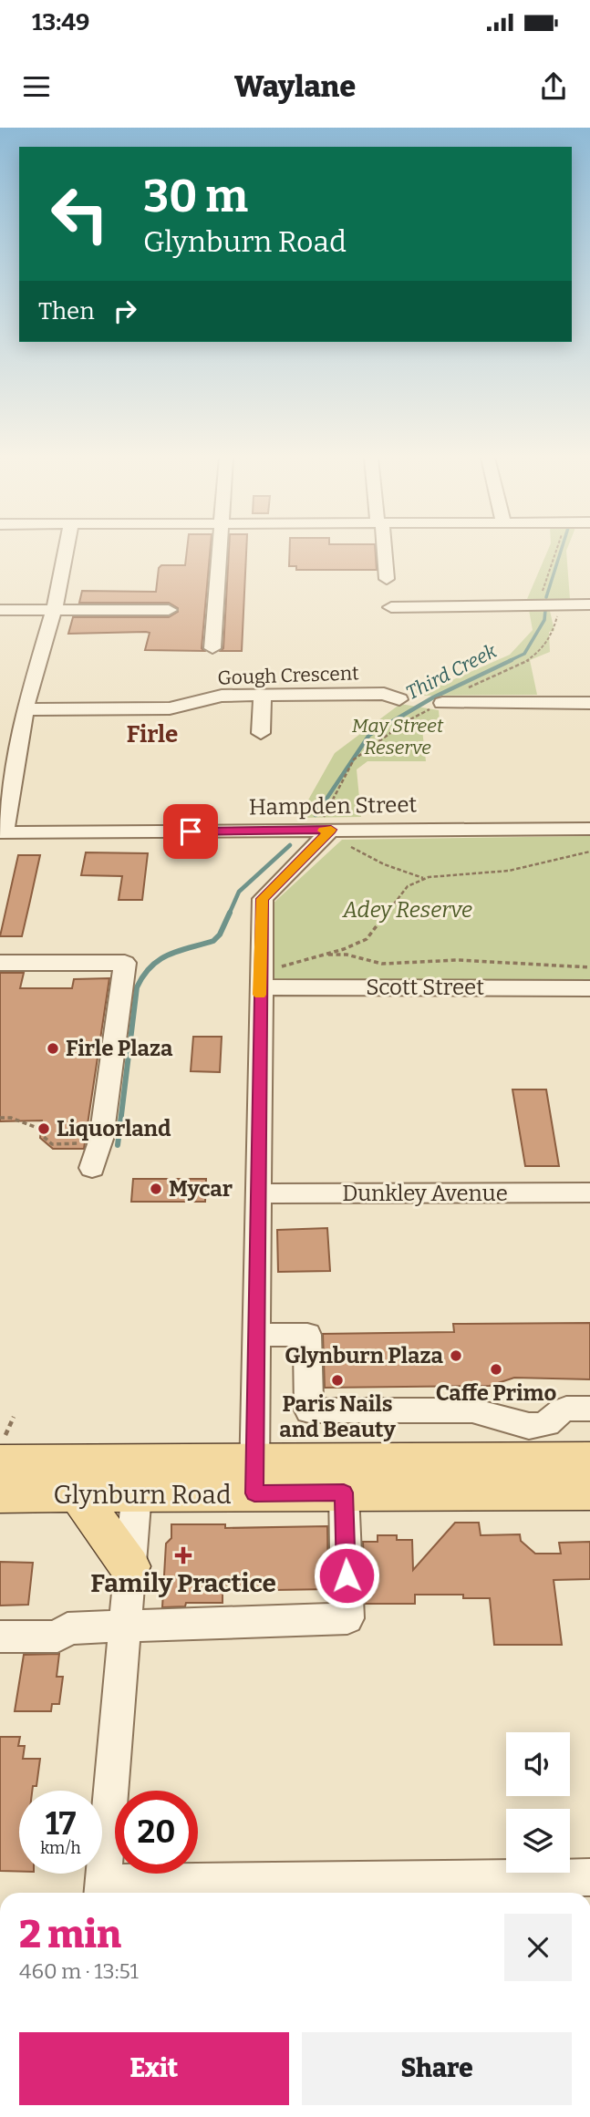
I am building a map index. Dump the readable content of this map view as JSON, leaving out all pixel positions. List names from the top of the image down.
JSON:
{
  "streets": {
    "main road": ["Glynburn Road"],
    "street": [
      "Gough Crescent",
      "Hampden Street",
      "Scott Street",
      "Dunkley Avenue"
    ]
  },
  "districts": ["Firle"],
  "water": ["Third Creek"],
  "parks": ["May Street Reserve", "Adey Reserve"],
  "places": {
    "other": [
      "Firle Plaza",
      "Liquorland",
      "Mycar",
      "Glynburn Plaza",
      "Caffe Primo",
      "Paris Nails and Beauty"
    ],
    "health": ["Family Practice"]
  },
  "page": {
    "status": "13:49",
    "header": "Waylane",
    "turn": ["30 m", "Glynburn Road"],
    "then": "Then",
    "speed": "17 km/h",
    "limit": "20",
    "heading": ["2 min", "460 m · 13:51"],
    "buttons": ["Exit", "Share"]
  }
}
